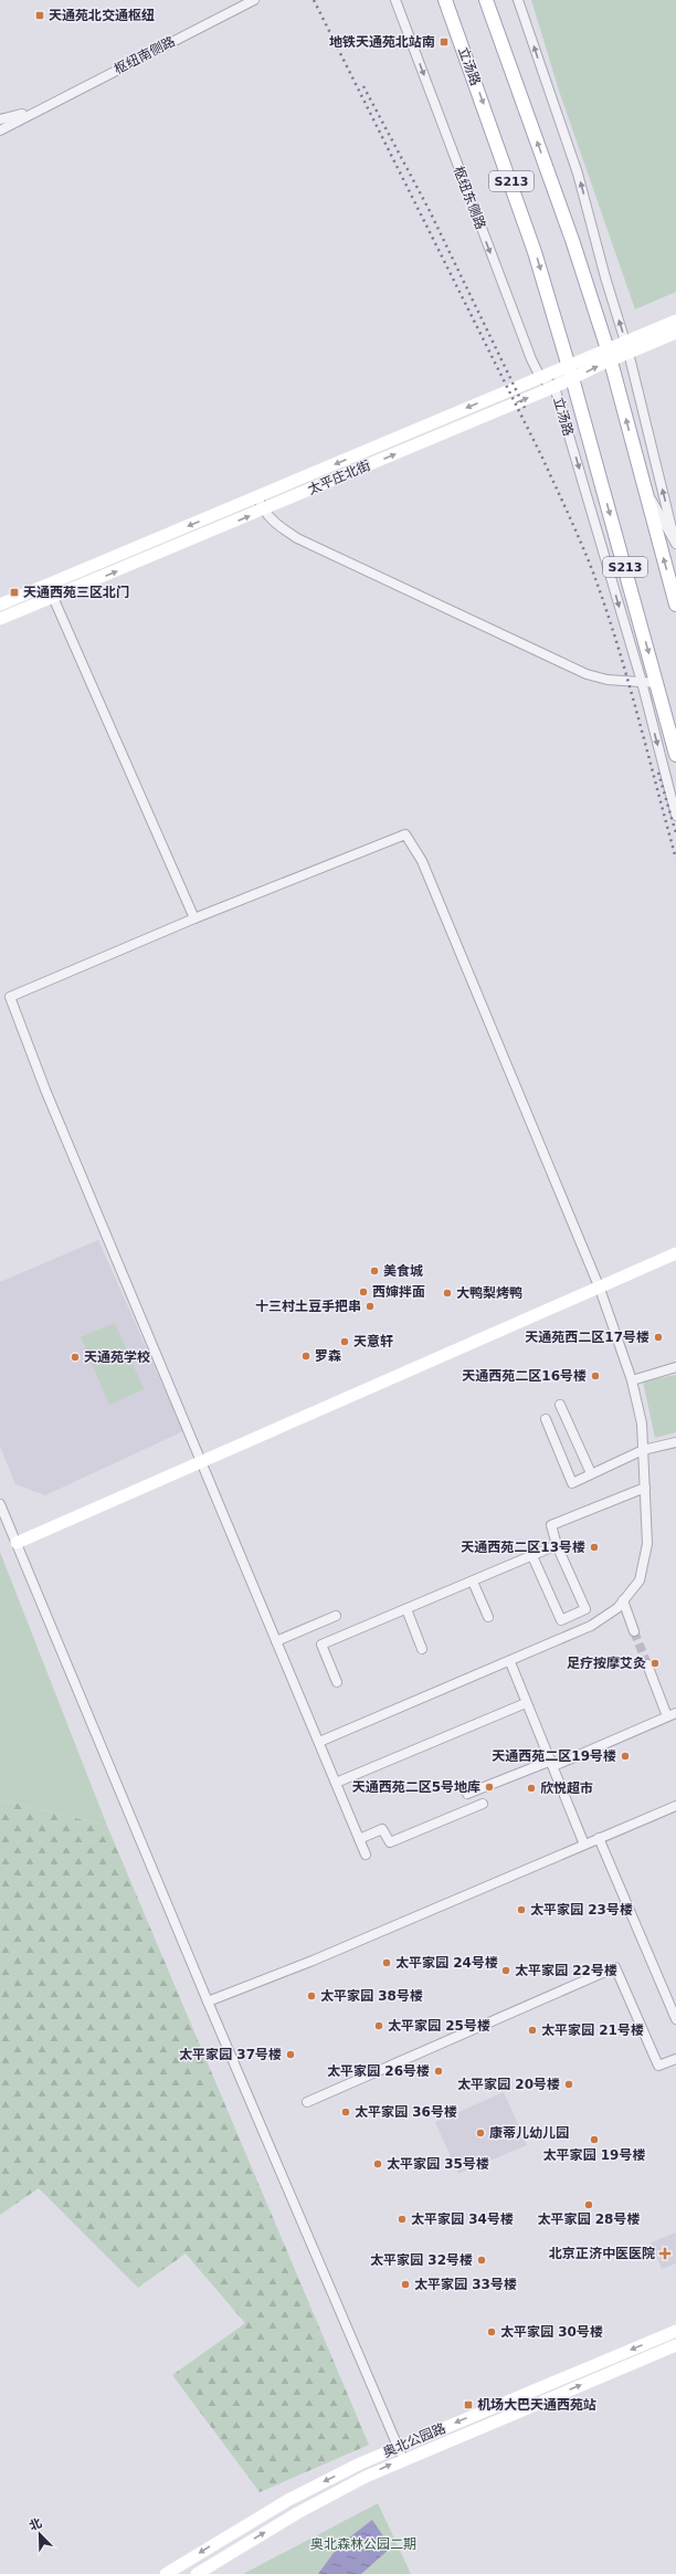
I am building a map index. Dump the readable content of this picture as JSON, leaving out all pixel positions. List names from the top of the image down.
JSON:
{
  "streets": {
    "main road": [
      "立汤路",
      "S213",
      "太平庄北街",
      "奥北公园路"
    ],
    "street": ["枢纽南侧路", "枢纽东侧路"]
  },
  "crossings": [
    ["立汤路", "太平庄北街"],
    ["S213", "太平庄北街"],
    ["枢纽东侧路", "太平庄北街"]
  ],
  "one_way": ["枢纽东侧路"],
  "parks": ["奥北森林公园二期"],
  "places": {
    "transit": [
      "天通苑北交通枢纽",
      "地铁天通苑北站南",
      "天通西苑三区北门",
      "机场大巴天通西苑站"
    ],
    "other": [
      "美食城",
      "西婶拌面",
      "大鸭梨烤鸭",
      "十三村土豆手把串",
      "天通苑西二区17号楼",
      "天意轩",
      "罗森",
      "天通苑学校",
      "天通西苑二区16号楼",
      "天通西苑二区13号楼",
      "足疗按摩艾灸",
      "天通西苑二区19号楼",
      "天通西苑二区5号地库",
      "欣悦超市",
      "太平家园 23号楼",
      "太平家园 24号楼",
      "太平家园 22号楼",
      "太平家园 38号楼",
      "太平家园 25号楼",
      "太平家园 21号楼",
      "太平家园 37号楼",
      "太平家园 26号楼",
      "太平家园 20号楼",
      "太平家园 36号楼",
      "康蒂儿幼儿园",
      "太平家园 19号楼",
      "太平家园 35号楼",
      "太平家园 28号楼",
      "太平家园 34号楼",
      "太平家园 32号楼",
      "太平家园 33号楼",
      "太平家园 30号楼"
    ],
    "health": ["北京正济中医医院"]
  },
  "north": "top left"
}
